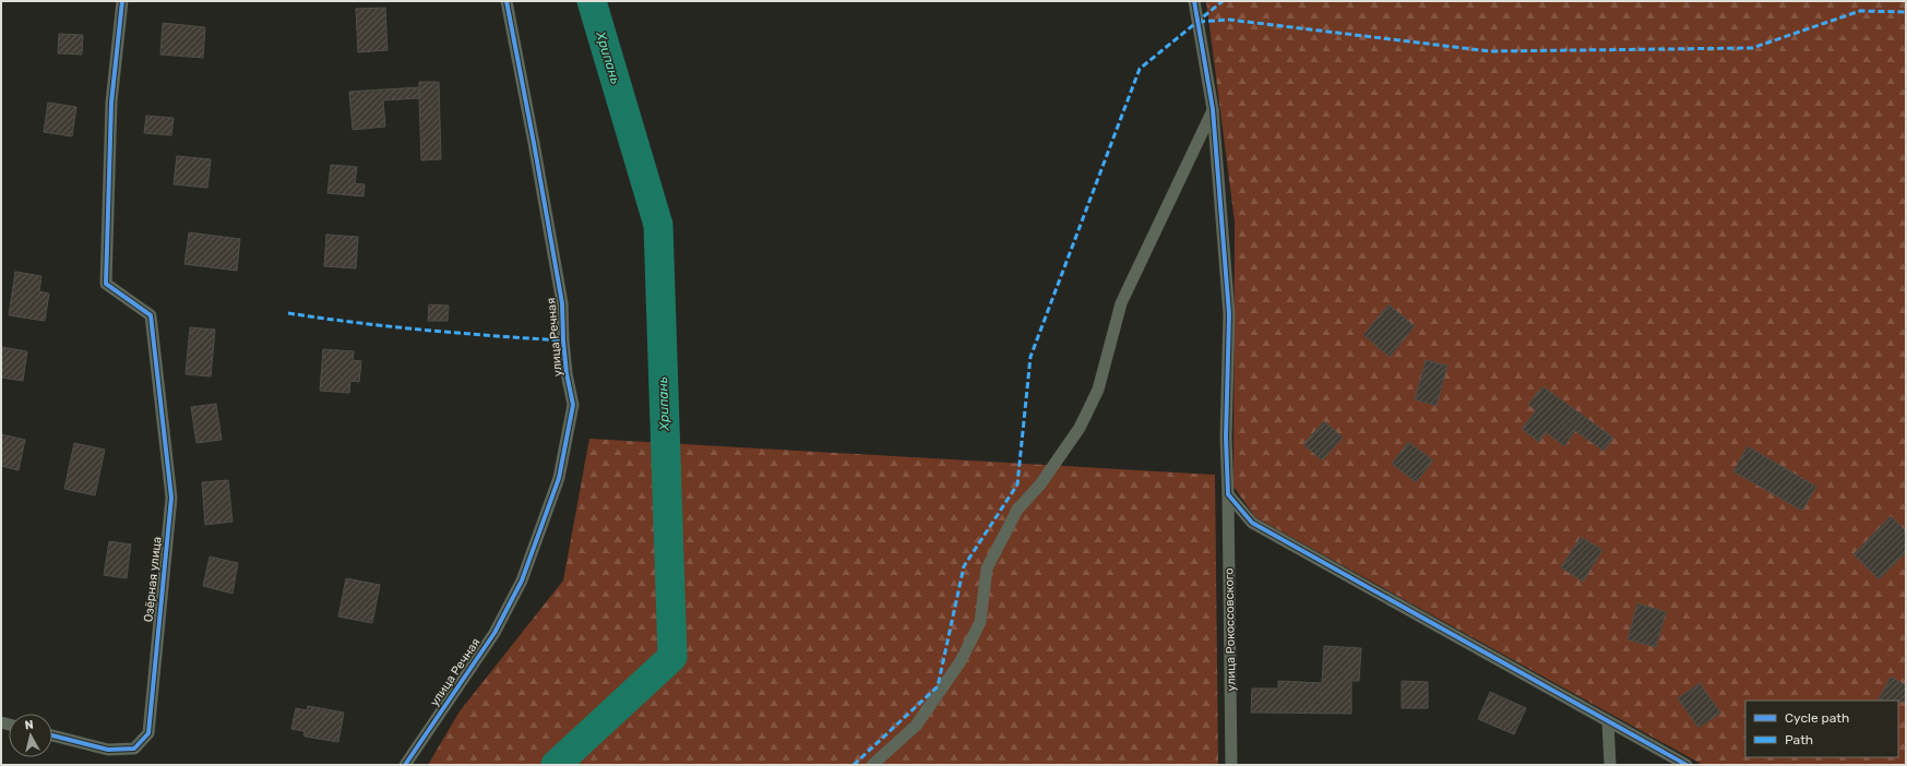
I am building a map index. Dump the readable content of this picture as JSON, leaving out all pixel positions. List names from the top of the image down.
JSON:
{
  "streets": {
    "street": ["улица Речная", "Озёрная улица", "улица Рокоссовского"]
  },
  "water": ["Хрипань"],
  "legend": ["Cycle path", "Path"],
  "north": "top"
}
